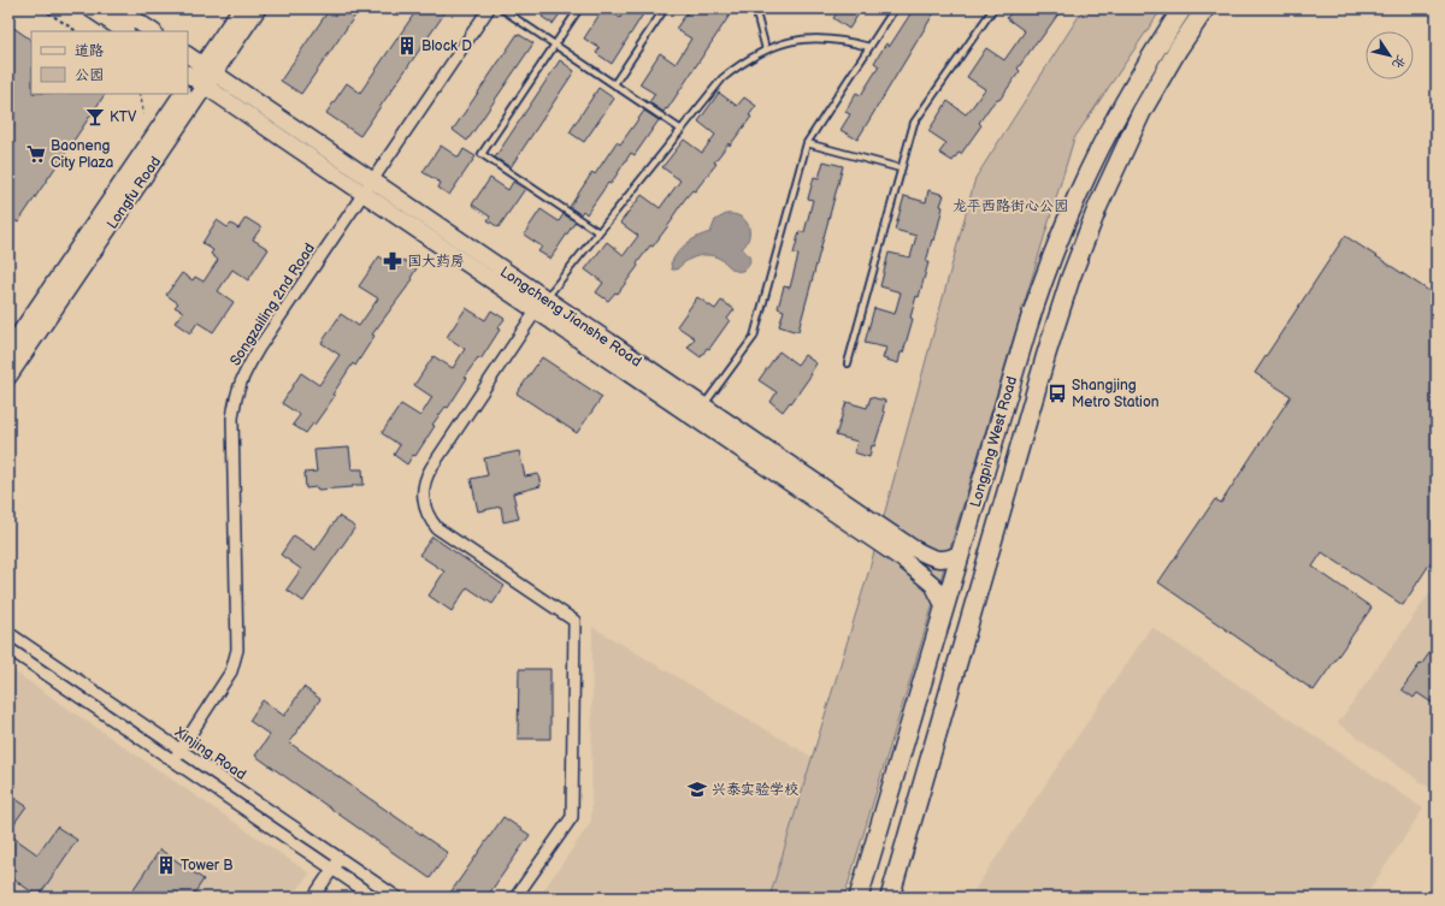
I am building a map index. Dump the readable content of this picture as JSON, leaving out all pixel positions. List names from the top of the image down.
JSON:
{
  "streets": {
    "main road": ["Longping West Road"],
    "street": [
      "Longfu Road",
      "Songzailing 2nd Road",
      "Longcheng Jianshe Road",
      "Xinjing Road"
    ]
  },
  "crossings": [
    ["Longfu Road", "Longcheng Jianshe Road"],
    ["Songzailing 2nd Road", "Longcheng Jianshe Road"],
    ["Songzailing 2nd Road", "Xinjing Road"],
    ["Longcheng Jianshe Road", "Longping West Road"]
  ],
  "parks": ["龙平西路街心公园"],
  "places": {
    "building": ["Block D", "Tower B"],
    "bar": ["KTV"],
    "supermarket": ["Baoneng City Plaza"],
    "pharmacy": ["国大药房"],
    "bus stop": ["Shangjing Metro Station"],
    "school or university": ["兴泰实验学校"]
  },
  "legend": ["道路", "公园"],
  "north": "bottom right"
}
